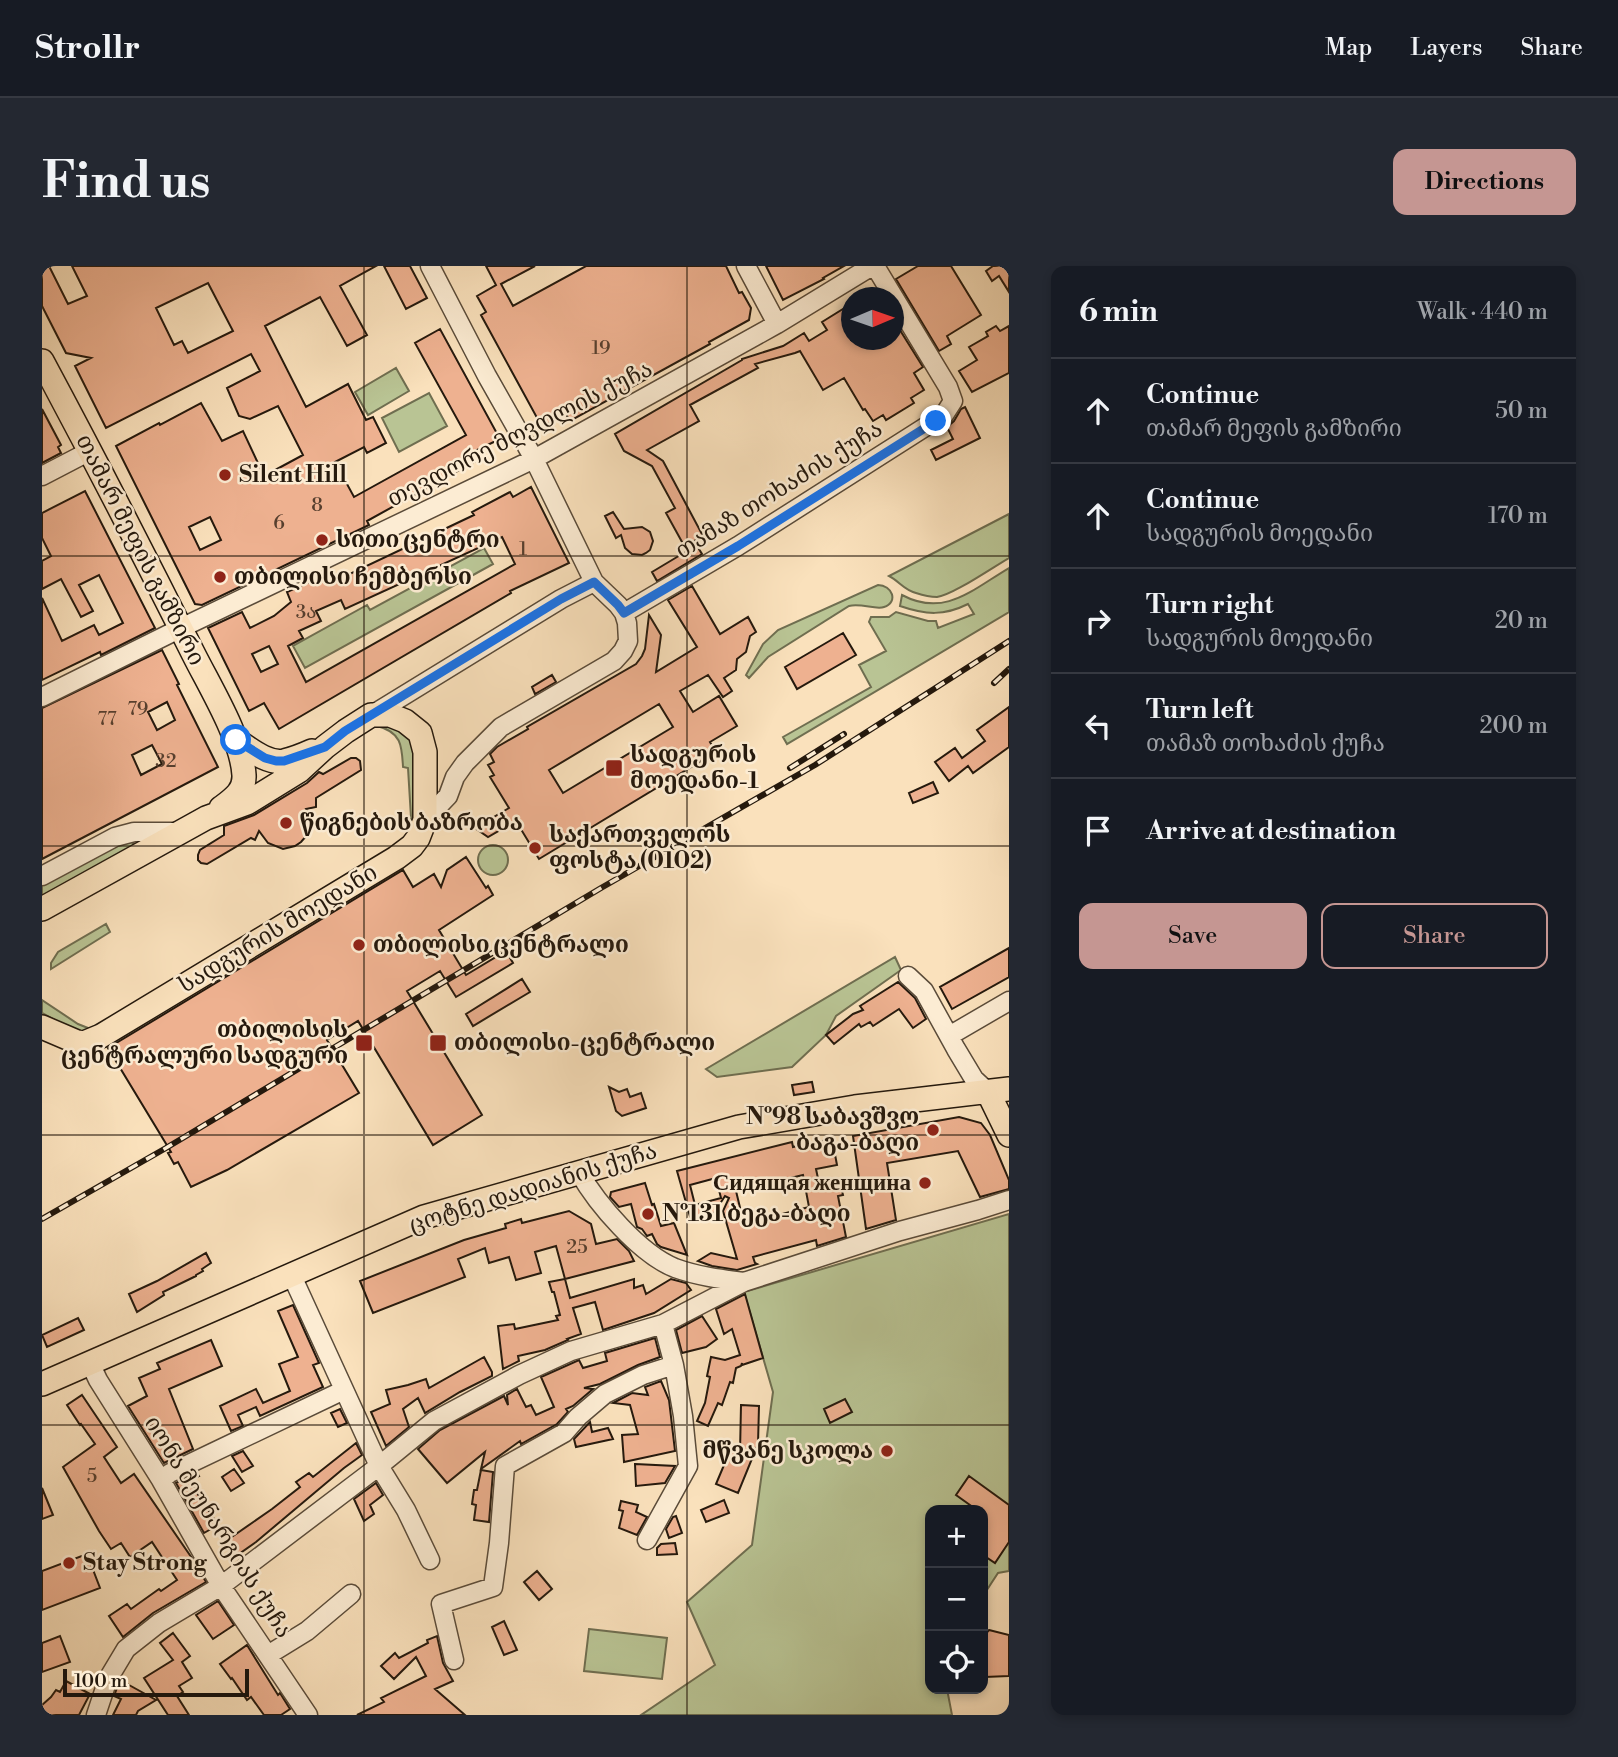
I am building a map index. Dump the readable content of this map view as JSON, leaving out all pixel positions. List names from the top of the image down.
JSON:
{
  "streets": {
    "main road": ["თამარ მეფის გამზირი", "სადგურის მოედანი", "ცოტნე დადიანის ქუჩა"],
    "street": ["თევდორე მღვდლის ქუჩა", "თამაზ თოხაძის ქუჩა", "იონა მეუნარგიას ქუჩა"]
  },
  "crossings": [
    ["თევდორე მღვდლის ქუჩა", "თამაზ თოხაძის ქუჩა"],
    ["თევდორე მღვდლის ქუჩა", "თამარ მეფის გამზირი"],
    ["თამაზ თოხაძის ქუჩა", "სადგურის მოედანი"],
    ["ცოტნე დადიანის ქუჩა", "იონა მეუნარგიას ქუჩა"]
  ],
  "places": {
    "other": [
      "Silent Hill",
      "სითი ცენტრი",
      "თბილისი ჩემბერსი",
      "წიგნების ბაზრობა",
      "საქართველოს ფოსტა (0102)",
      "თბილისი ცენტრალი",
      "№98 საბავშვო ბაგა-ბაღი",
      "Сидящая женщина",
      "№131 ბეგა-ბაღი",
      "მწვანე სკოლა",
      "Stay Strong"
    ],
    "transit": ["სადგურის მოედანი-1", "თბილისის ცენტრალური სადგური", "თბილისი-ცენტრალი"]
  },
  "house_numbers": [
    "19",
    "8",
    "6",
    "1",
    "3ა",
    "79",
    "77",
    "32",
    "25",
    "5"
  ],
  "scale_bar": "100 m",
  "north": "right",
  "page": {
    "header": "Strollr",
    "nav": ["Map", "Layers", "Share"],
    "buttons": [
      "Directions",
      ["Save", "Share"]
    ],
    "title": "Find us",
    "heading": ["6 min", "Walk · 440 m"],
    "list": [
      ["Continue", "თამარ მეფის გამზირი", "50 m"],
      ["Continue", "სადგურის მოედანი", "170 m"],
      ["Turn right", "სადგურის მოედანი", "20 m"],
      ["Turn left", "თამაზ თოხაძის ქუჩა", "200 m"],
      "Arrive at destination"
    ],
    "map_buttons": ["+", "−"],
    "scale": "100 m"
  }
}
